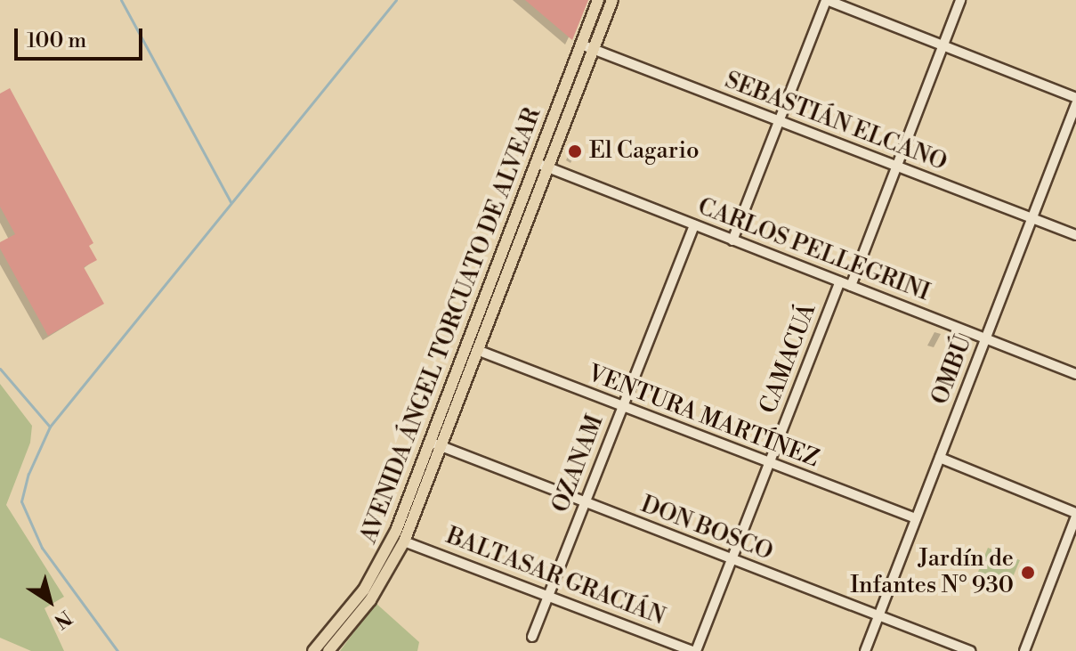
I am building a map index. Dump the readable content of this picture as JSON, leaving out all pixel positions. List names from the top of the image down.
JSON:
{
  "streets": {
    "main road": ["AVENIDA ÁNGEL TORCUATO DE ALVEAR"],
    "street": [
      "SEBASTIÁN ELCANO",
      "CARLOS PELLEGRINI",
      "CAMACUÁ",
      "OMBÚ",
      "VENTURA MARTÍNEZ",
      "OZANAM",
      "DON BOSCO",
      "BALTASAR GRACIÁN"
    ]
  },
  "crossings": [
    ["SEBASTIÁN ELCANO", "AVENIDA ÁNGEL TORCUATO DE ALVEAR"],
    ["SEBASTIÁN ELCANO", "OMBÚ"],
    ["CARLOS PELLEGRINI", "AVENIDA ÁNGEL TORCUATO DE ALVEAR"],
    ["CARLOS PELLEGRINI", "CAMACUÁ"],
    ["CARLOS PELLEGRINI", "OMBÚ"],
    ["CARLOS PELLEGRINI", "OZANAM"],
    ["AVENIDA ÁNGEL TORCUATO DE ALVEAR", "VENTURA MARTÍNEZ"],
    ["AVENIDA ÁNGEL TORCUATO DE ALVEAR", "DON BOSCO"],
    ["AVENIDA ÁNGEL TORCUATO DE ALVEAR", "BALTASAR GRACIÁN"],
    ["CAMACUÁ", "VENTURA MARTÍNEZ"],
    ["CAMACUÁ", "DON BOSCO"],
    ["CAMACUÁ", "BALTASAR GRACIÁN"],
    ["OMBÚ", "VENTURA MARTÍNEZ"],
    ["OMBÚ", "DON BOSCO"],
    ["VENTURA MARTÍNEZ", "OZANAM"],
    ["OZANAM", "DON BOSCO"],
    ["OZANAM", "BALTASAR GRACIÁN"]
  ],
  "places": ["El Cagario", "Jardín de Infantes N° 930"],
  "scale_bar": "100 m",
  "north": "bottom right"
}
